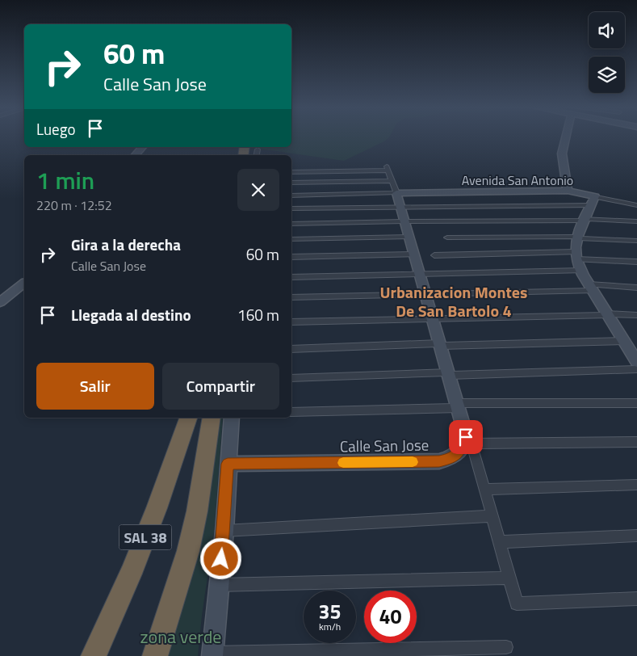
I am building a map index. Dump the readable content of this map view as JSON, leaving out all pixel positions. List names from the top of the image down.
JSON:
{
  "streets": {
    "highway": ["SAL 38"],
    "street": ["Avenida San Antonio", "Calle San Jose"]
  },
  "districts": ["Urbanizacion Montes De San Bartolo 4"],
  "parks": ["zona verde"],
  "page": {
    "turn": ["60 m", "Calle San Jose"],
    "then": "Luego",
    "heading": ["1 min", "220 m · 12:52"],
    "list": [
      {
        "name": "Gira a la derecha",
        "note": "Calle San Jose",
        "value": "60 m"
      },
      {
        "name": "Llegada al destino",
        "value": "160 m"
      }
    ],
    "buttons": ["Salir", "Compartir"],
    "speed": "35 km/h",
    "limit": "40"
  }
}
